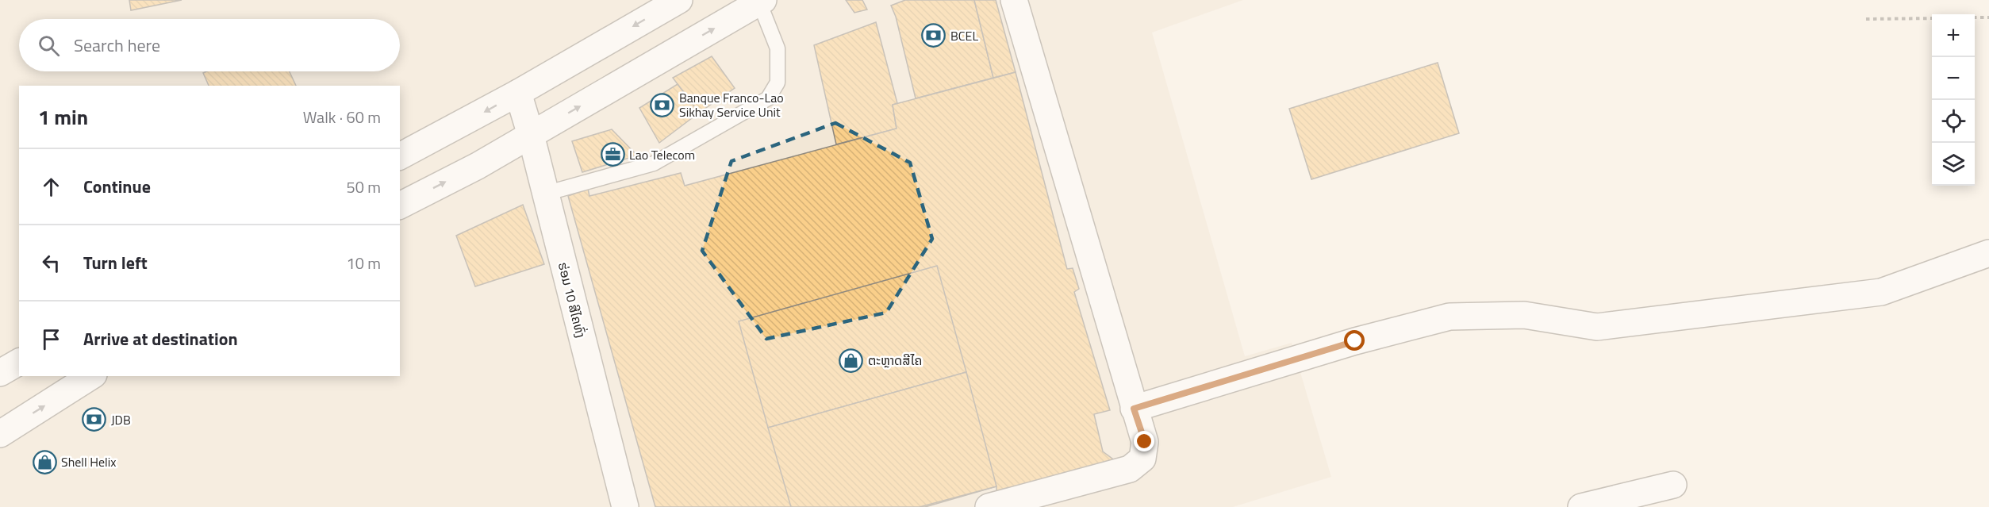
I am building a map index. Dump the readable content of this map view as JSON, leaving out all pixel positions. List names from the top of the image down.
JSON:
{
  "streets": {
    "main road": ["ຮ່ອມ 10 ສີໄຄທົ່ງ"]
  },
  "places": {
    "bank": ["BCEL", "Banque Franco-Lao Sikhay Service Unit", "JDB"],
    "office": ["Lao Telecom"],
    "shop": ["ຕະຫຼາດສີໄຄ", "Shell Helix"]
  },
  "page": {
    "map_buttons": ["+", "−"],
    "search": "Search here",
    "heading": ["1 min", "Walk · 60 m"],
    "list": [
      ["Continue", "50 m"],
      ["Turn left", "10 m"],
      "Arrive at destination"
    ]
  }
}
